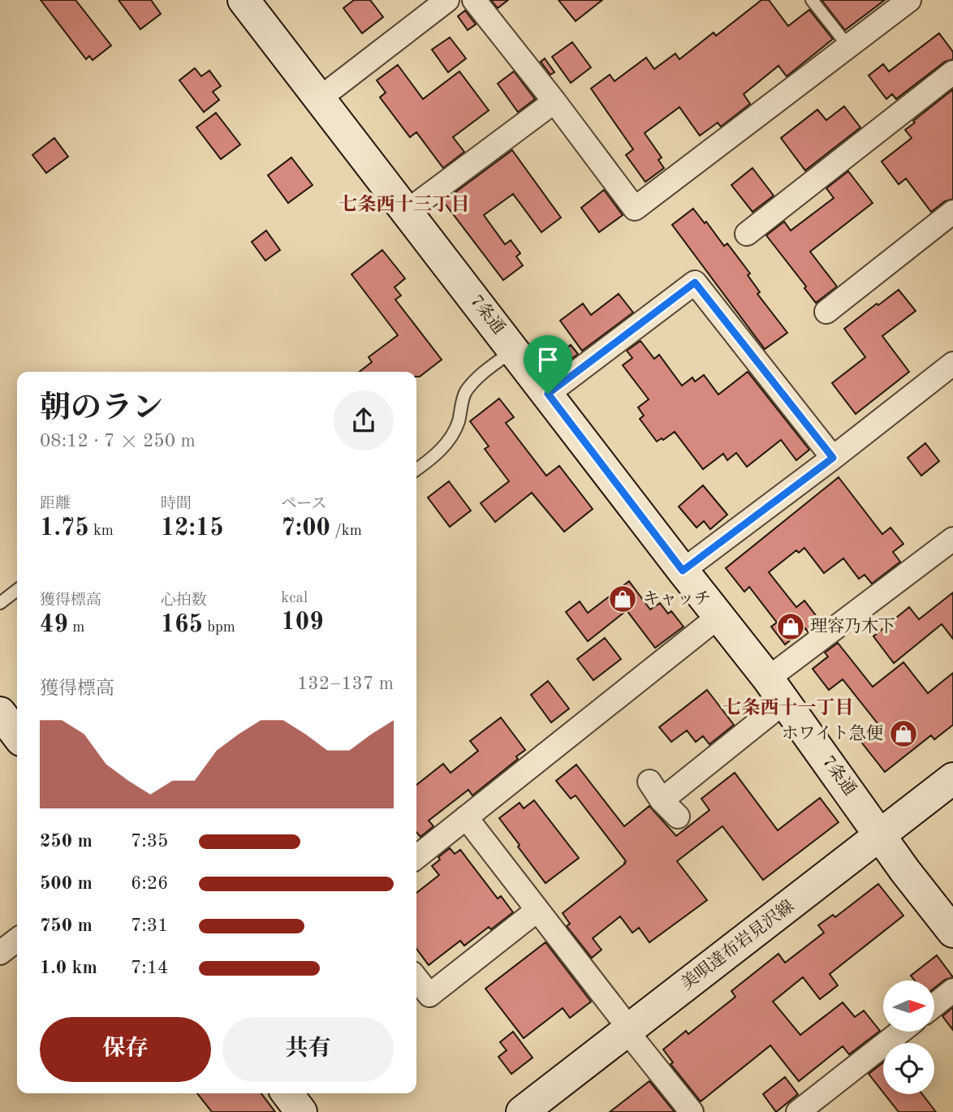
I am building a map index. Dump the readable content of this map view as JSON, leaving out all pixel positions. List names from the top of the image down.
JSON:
{
  "streets": {
    "street": ["7条通", "美唄達布岩見沢線"]
  },
  "crossings": [
    ["7条通", "美唄達布岩見沢線"]
  ],
  "districts": ["七条西十三丁目", "七条西十一丁目"],
  "places": {
    "shop": ["キャッチ", "理容乃木下", "ホワイト急便"]
  },
  "north": "right",
  "page": {
    "heading": ["朝のラン", "08:12 · 7 × 250 m"],
    "stats": [
      ["距離", "1.75 km"],
      ["時間", "12:15"],
      ["ペース", "7:00 /km"],
      ["獲得標高", "49 m"],
      ["心拍数", "165 bpm"],
      ["kcal", "109"]
    ],
    "chart": ["獲得標高", "132–137 m"],
    "list": [
      {
        "name": "250 m",
        "note": "7:35"
      },
      {
        "name": "500 m",
        "note": "6:26"
      },
      {
        "name": "750 m",
        "note": "7:31"
      },
      {
        "name": "1.0 km",
        "note": "7:14"
      }
    ],
    "buttons": ["保存", "共有"]
  }
}
